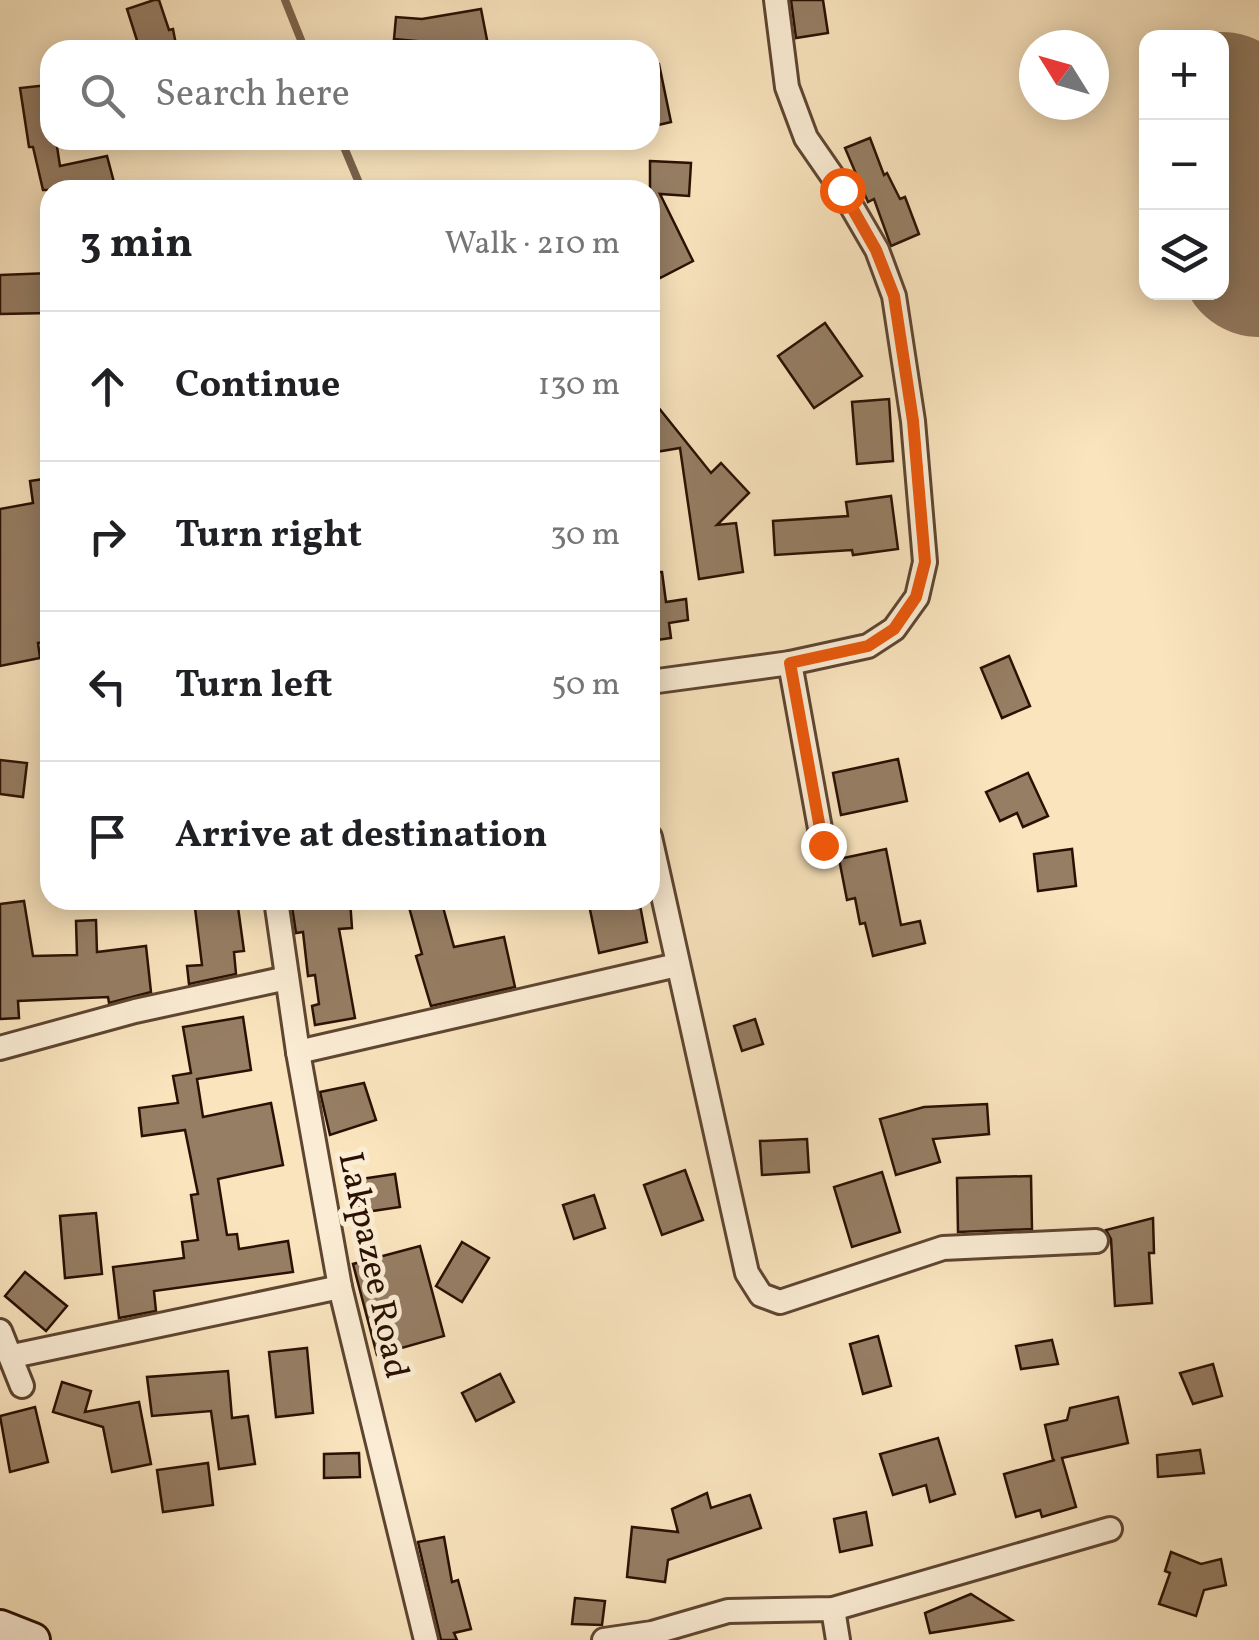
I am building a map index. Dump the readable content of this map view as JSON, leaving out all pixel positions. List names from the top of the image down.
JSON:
{
  "streets": {
    "street": ["Lakpazee Road"]
  },
  "north": "top left",
  "page": {
    "map_buttons": ["+", "−"],
    "search": "Search here",
    "heading": ["3 min", "Walk · 210 m"],
    "list": [
      ["Continue", "130 m"],
      ["Turn right", "30 m"],
      ["Turn left", "50 m"],
      "Arrive at destination"
    ]
  }
}
